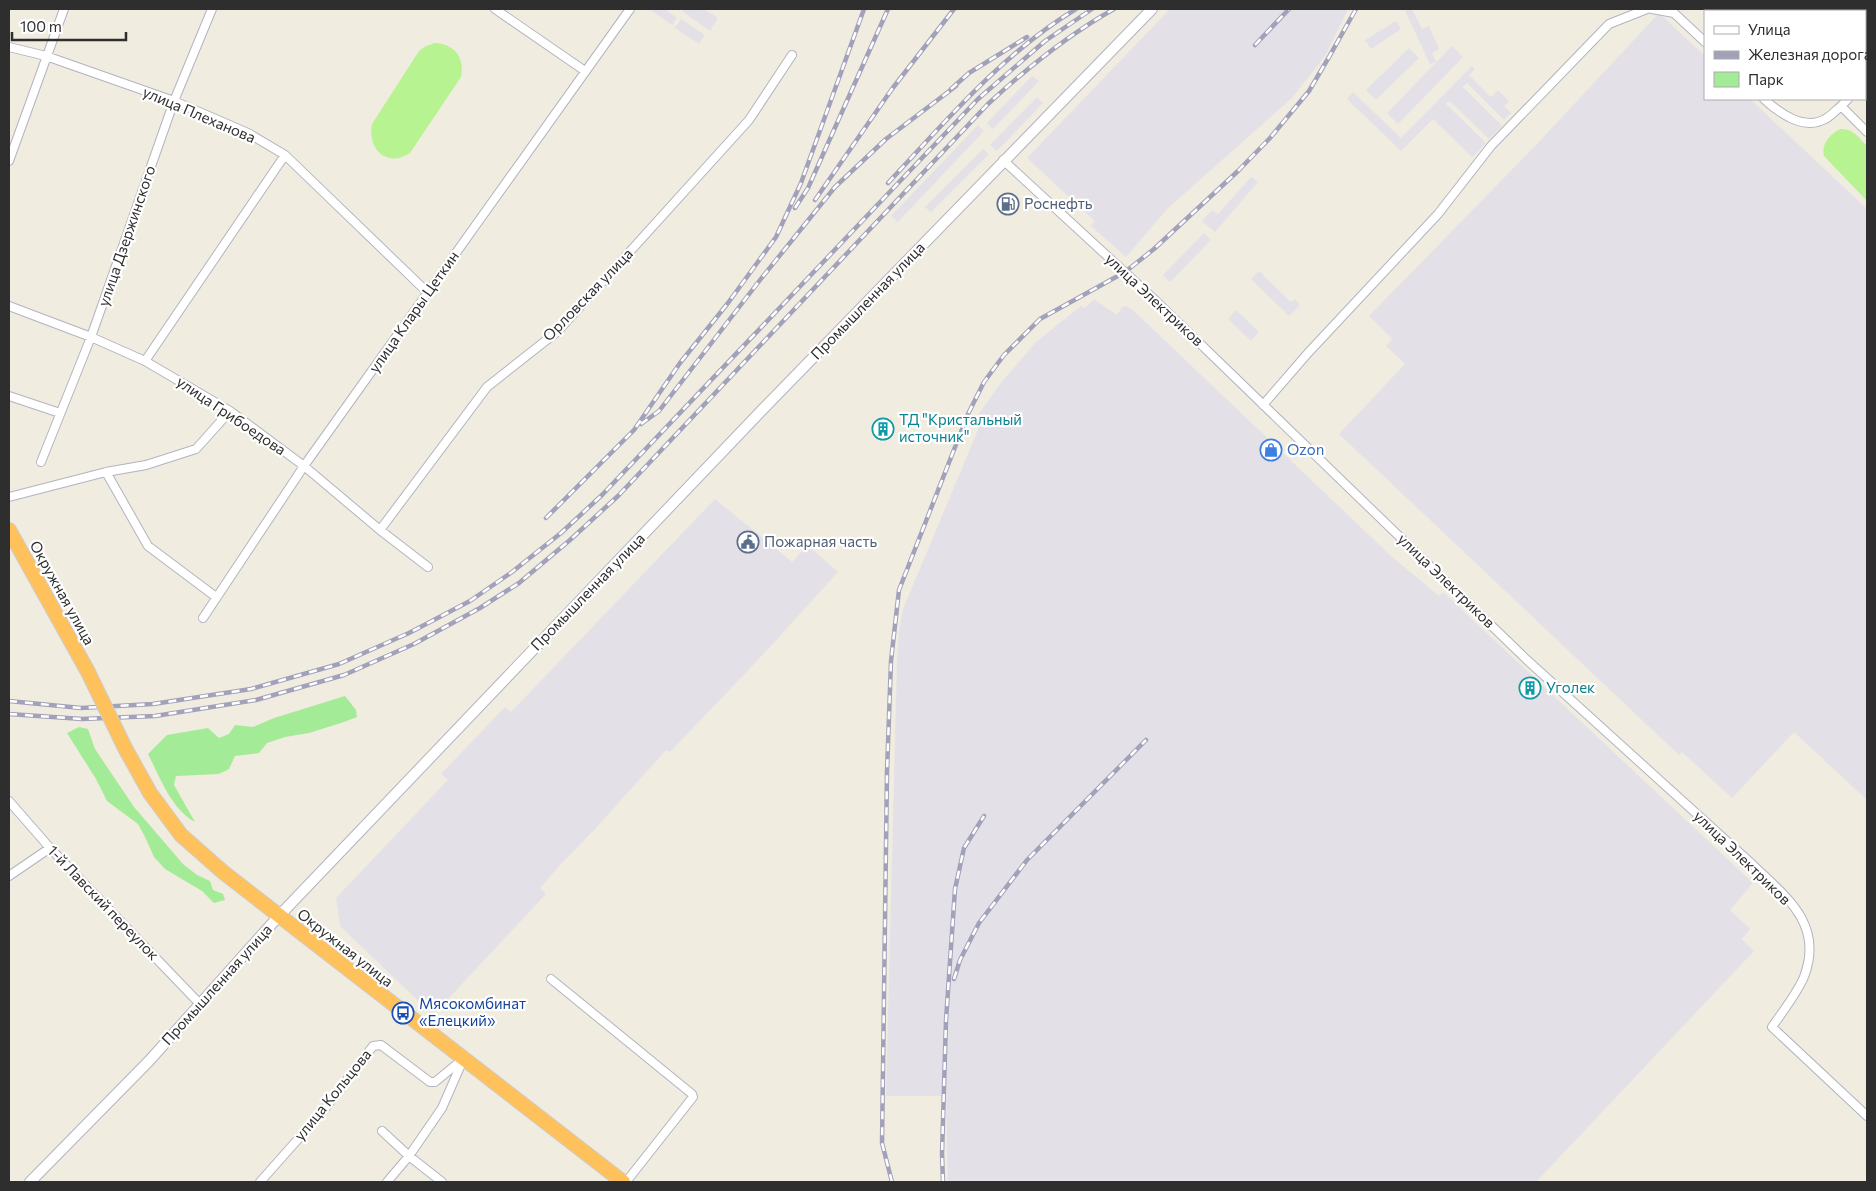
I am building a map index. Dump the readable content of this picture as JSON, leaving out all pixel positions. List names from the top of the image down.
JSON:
{
  "streets": {
    "highway": ["Окружная улица"],
    "street": [
      "улица Плеханова",
      "улица Дзержинского",
      "Орловская улица",
      "улица Электриков",
      "Промышленная улица",
      "улица Клары Цеткин",
      "улица Грибоедова",
      "1-й Лавский переулок",
      "улица Кольцова"
    ]
  },
  "crossings": [
    ["улица Плеханова", "улица Дзержинского"],
    ["улица Плеханова", "улица Клары Цеткин"],
    ["улица Дзержинского", "улица Грибоедова"],
    ["Орловская улица", "улица Грибоедова"],
    ["улица Электриков", "Промышленная улица"],
    ["Промышленная улица", "Окружная улица"],
    ["Промышленная улица", "1-й Лавский переулок"],
    ["улица Клары Цеткин", "улица Грибоедова"],
    ["Окружная улица", "улица Кольцова"]
  ],
  "places": {
    "fuel station": ["Роснефть"],
    "building": ["ТД \"Кристальный источник\"", "Уголек"],
    "shop": ["Ozon"],
    "public building": ["Пожарная часть"],
    "bus stop": ["Мясокомбинат «Елецкий»"]
  },
  "legend": ["Улица", "Железная дорога", "Парк"],
  "scale_bar": "100 m"
}
